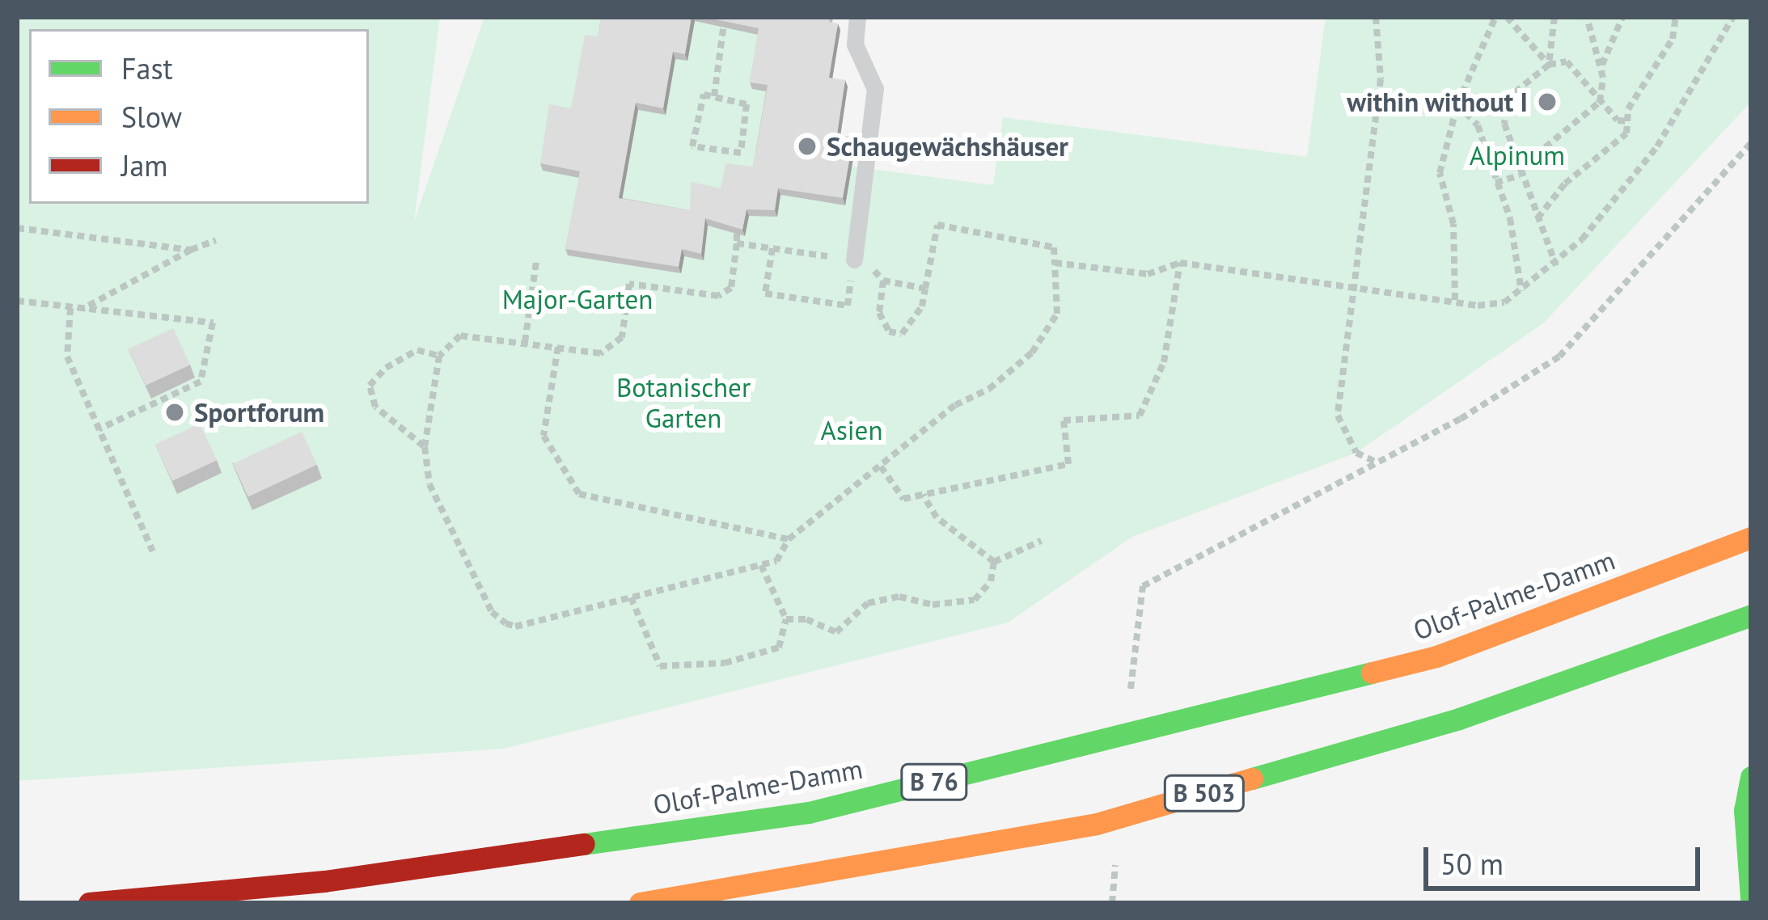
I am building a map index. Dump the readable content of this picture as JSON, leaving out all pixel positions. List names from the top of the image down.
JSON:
{
  "streets": {
    "highway": ["Olof-Palme-Damm", "B 76", "B 503"]
  },
  "parks": [
    "Alpinum",
    "Major-Garten",
    "Botanischer Garten",
    "Asien"
  ],
  "places": ["within without I", "Schaugewächshäuser", "Sportforum"],
  "legend": ["Fast", "Slow", "Jam"],
  "scale_bar": "50 m"
}
